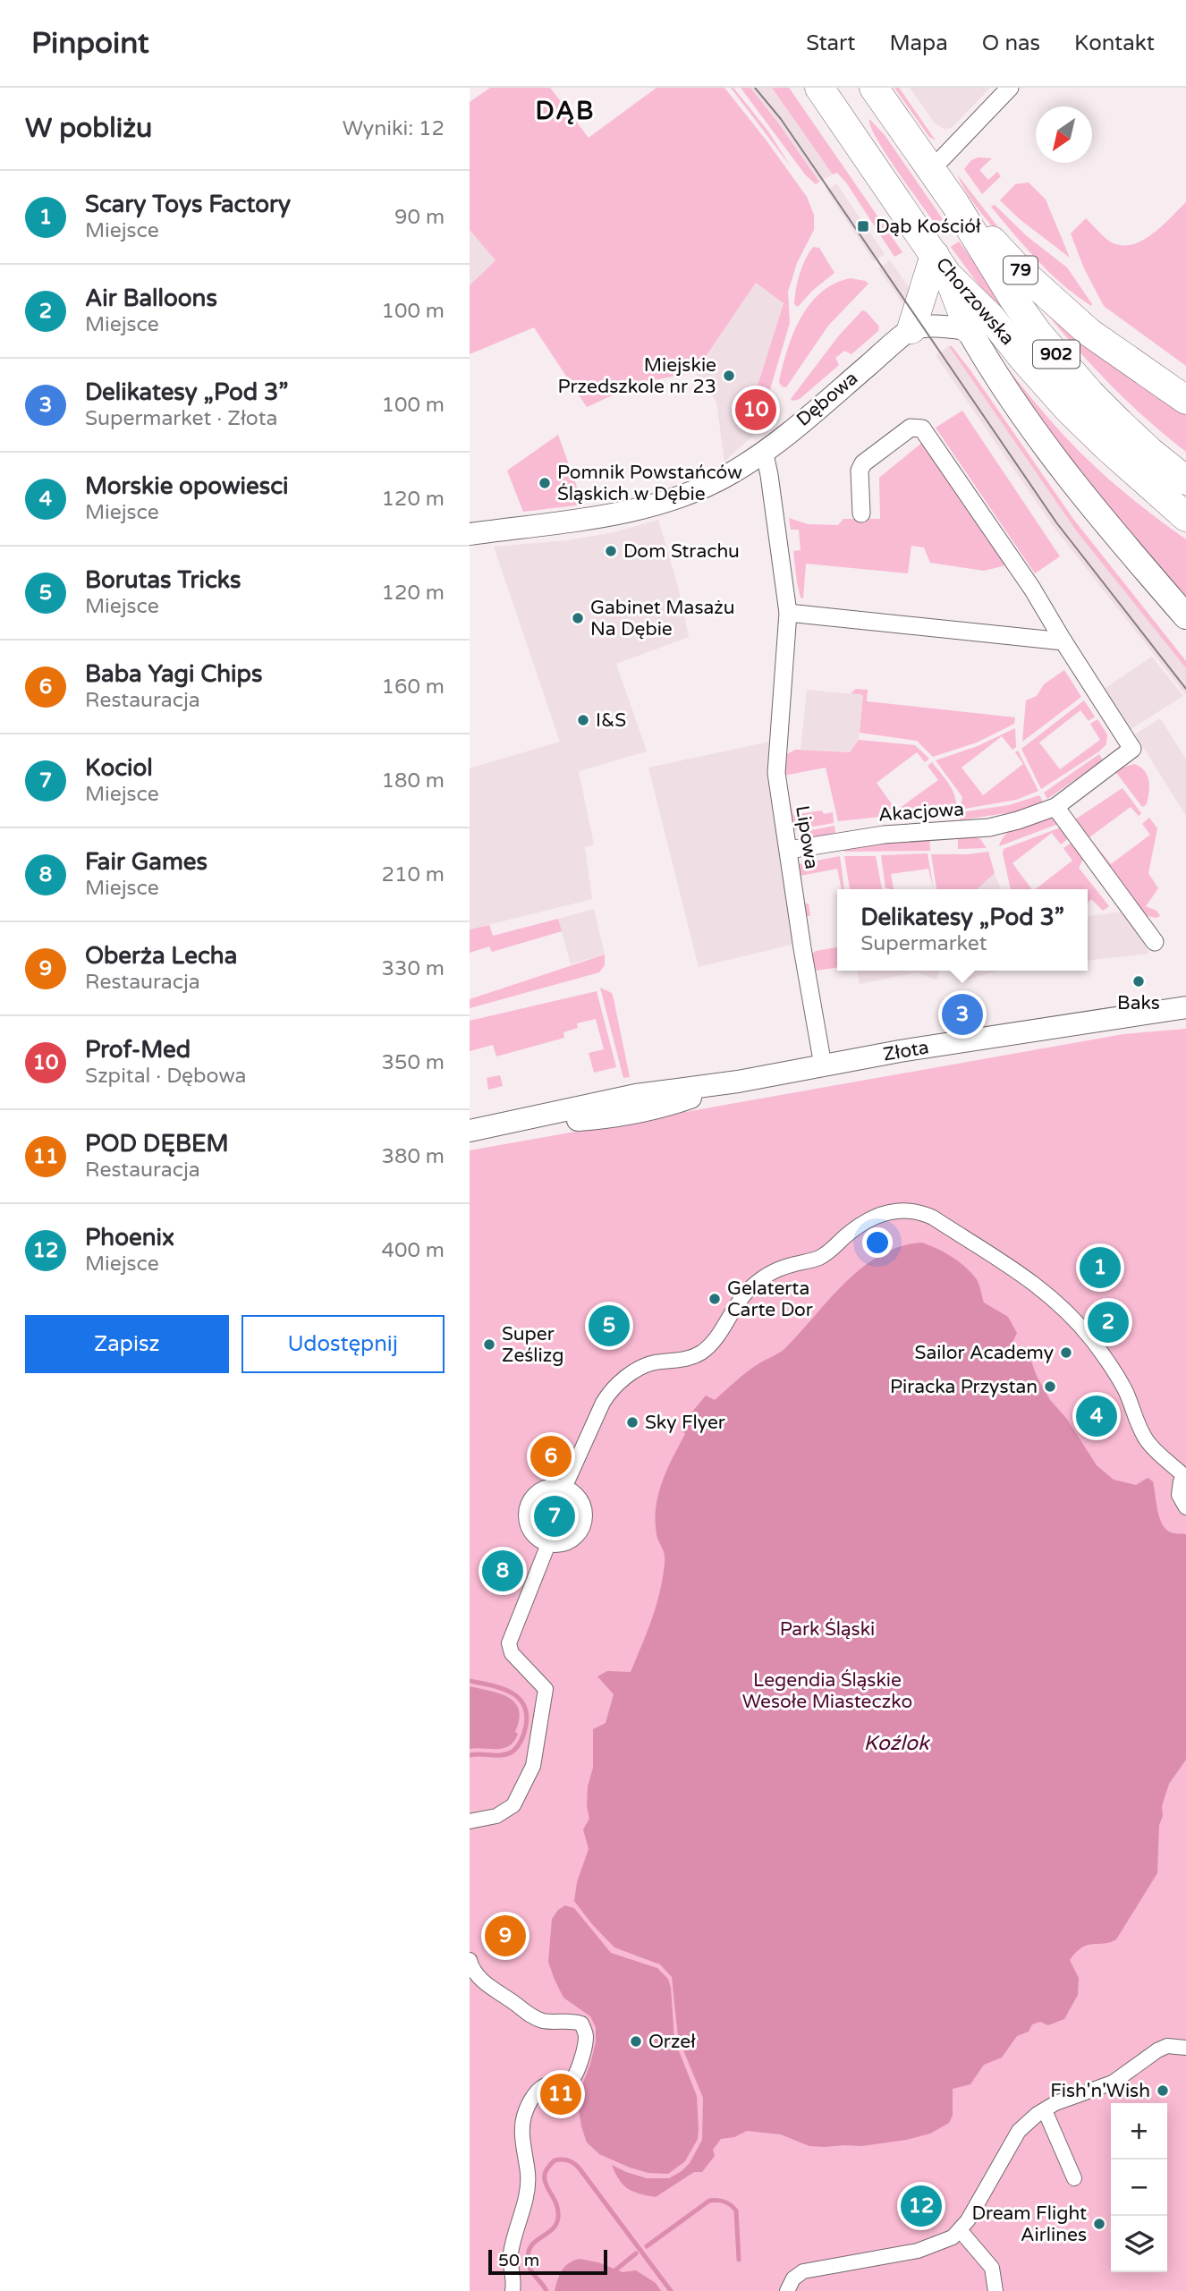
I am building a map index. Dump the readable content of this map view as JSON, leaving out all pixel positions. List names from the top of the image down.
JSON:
{
  "streets": {
    "main road": ["79", "Chorzowska", "902"],
    "street": [
      "Dębowa",
      "Akacjowa",
      "Lipowa",
      "Złota"
    ]
  },
  "crossings": [
    ["79", "Chorzowska"],
    ["Dębowa", "Lipowa"],
    ["Akacjowa", "Lipowa"],
    ["Lipowa", "Złota"]
  ],
  "districts": ["DĄB"],
  "water": ["Koźlok"],
  "parks": ["Park Śląski", "Legendia Śląskie Wesołe Miasteczko"],
  "places": {
    "transit": ["Dąb Kościół"],
    "other": [
      "Miejskie Przedszkole nr 23",
      "Pomnik Powstańców Śląskich w Dębie",
      "Dom Strachu",
      "Gabinet Masażu Na Dębie",
      "I&S",
      "Baks",
      "Gelaterta Carte Dor",
      "Super Ześlizg",
      "Sailor Academy",
      "Piracka Przystan",
      "Sky Flyer",
      "Orzeł",
      "Fish'n'Wish",
      "Dream Flight Airlines"
    ]
  },
  "scale_bar": "50 m",
  "north": "bottom left",
  "page": {
    "header": "Pinpoint",
    "nav": [
      "Start",
      "Mapa",
      "O nas",
      "Kontakt"
    ],
    "heading": ["W pobliżu", "Wyniki: 12"],
    "list": [
      {
        "mark": "1",
        "name": "Scary Toys Factory",
        "note": "Miejsce",
        "value": "90 m"
      },
      {
        "mark": "2",
        "name": "Air Balloons",
        "note": "Miejsce",
        "value": "100 m"
      },
      {
        "mark": "3",
        "name": "Delikatesy „Pod 3”",
        "note": "Supermarket · Złota",
        "value": "100 m"
      },
      {
        "mark": "4",
        "name": "Morskie opowiesci",
        "note": "Miejsce",
        "value": "120 m"
      },
      {
        "mark": "5",
        "name": "Borutas Tricks",
        "note": "Miejsce",
        "value": "120 m"
      },
      {
        "mark": "6",
        "name": "Baba Yagi Chips",
        "note": "Restauracja",
        "value": "160 m"
      },
      {
        "mark": "7",
        "name": "Kociol",
        "note": "Miejsce",
        "value": "180 m"
      },
      {
        "mark": "8",
        "name": "Fair Games",
        "note": "Miejsce",
        "value": "210 m"
      },
      {
        "mark": "9",
        "name": "Oberża Lecha",
        "note": "Restauracja",
        "value": "330 m"
      },
      {
        "mark": "10",
        "name": "Prof-Med",
        "note": "Szpital · Dębowa",
        "value": "350 m"
      },
      {
        "mark": "11",
        "name": "POD DĘBEM",
        "note": "Restauracja",
        "value": "380 m"
      },
      {
        "mark": "12",
        "name": "Phoenix",
        "note": "Miejsce",
        "value": "400 m"
      }
    ],
    "pins": [
      "10",
      "3",
      "1",
      "2",
      "5",
      "4",
      "6",
      "7",
      "8",
      "9",
      "11",
      "12"
    ],
    "popup": ["Delikatesy „Pod 3”", "Supermarket"],
    "buttons": ["Zapisz", "Udostępnij"],
    "map_buttons": ["+", "−"],
    "scale": "50 m"
  }
}
